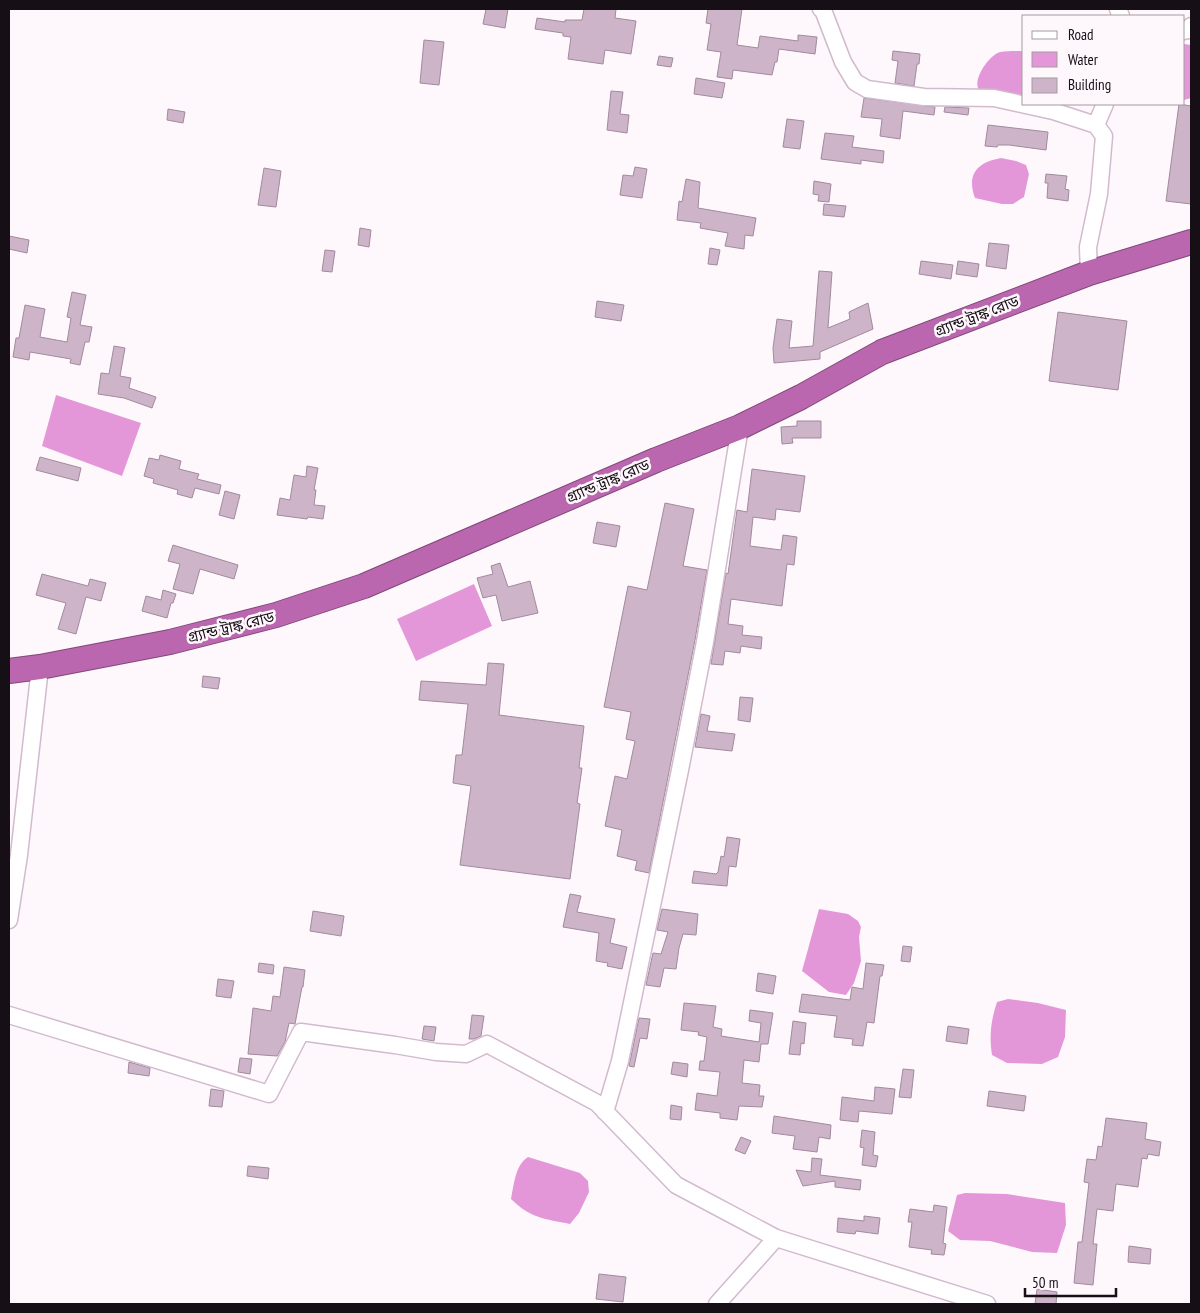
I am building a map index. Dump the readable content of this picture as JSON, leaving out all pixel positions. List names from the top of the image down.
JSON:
{
  "streets": {
    "highway": ["গ্র্যান্ড ট্রাঙ্ক রোড"]
  },
  "legend": ["Road", "Water", "Building"],
  "scale_bar": "50 m"
}
